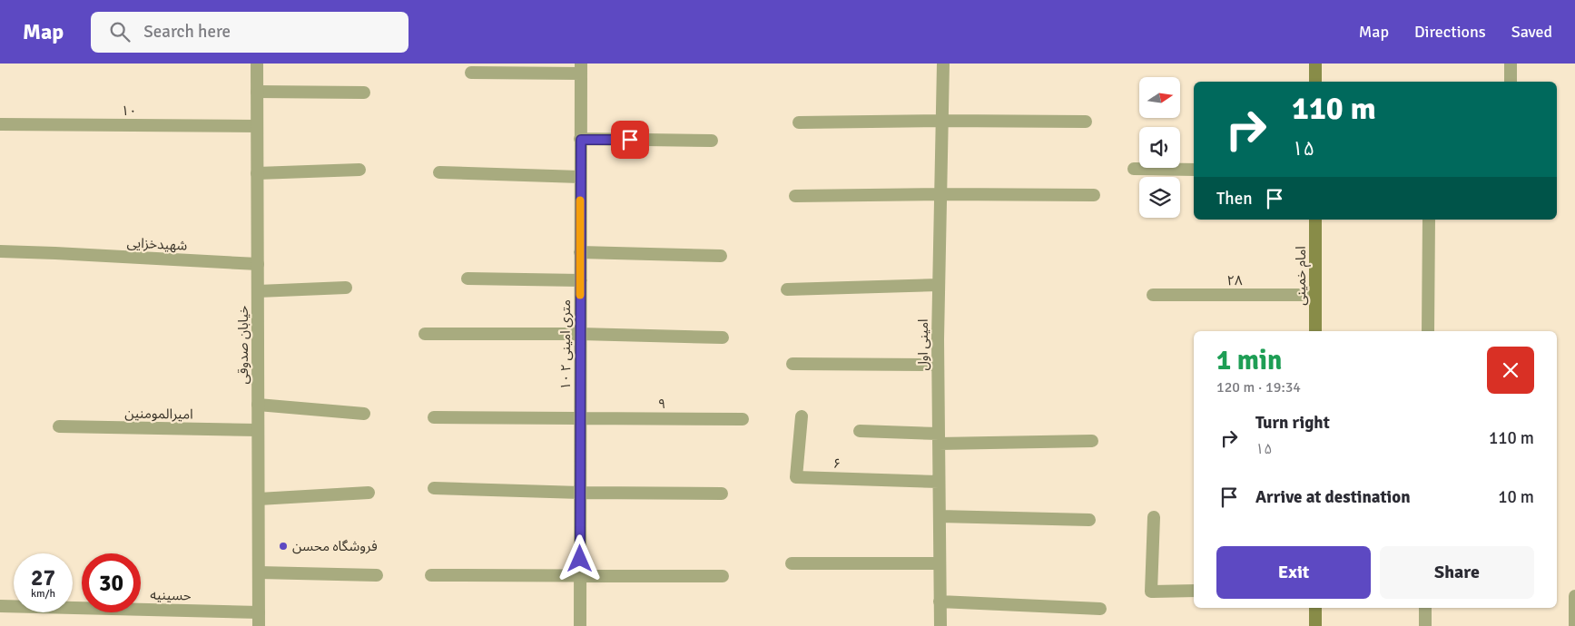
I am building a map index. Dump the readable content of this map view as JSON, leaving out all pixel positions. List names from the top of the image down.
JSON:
{
  "streets": {
    "main road": ["امام خمینی"],
    "street": [
      "۱۰",
      "شهیدخزایی",
      "۲۸",
      "خیابان صدوقی",
      "۱۰ متری امینی ۲",
      "امینی اول",
      "۹",
      "امیرالمومنین",
      "۶",
      "حسینیه"
    ]
  },
  "crossings": [
    ["۱۰", "خیابان صدوقی"],
    ["شهیدخزایی", "خیابان صدوقی"],
    ["امام خمینی", "۲۸"],
    ["خیابان صدوقی", "امیرالمومنین"],
    ["خیابان صدوقی", "حسینیه"],
    ["۱۰ متری امینی ۲", "۹"],
    ["امینی اول", "۶"]
  ],
  "places": ["فروشگاه محسن"],
  "north": "right",
  "page": {
    "header": "Map",
    "search": "Search here",
    "nav": ["Map", "Directions", "Saved"],
    "turn": ["110 m", "۱۵"],
    "then": "Then",
    "heading": ["1 min", "120 m · 19:34"],
    "list": [
      {
        "name": "Turn right",
        "note": "۱۵",
        "value": "110 m"
      },
      {
        "name": "Arrive at destination",
        "value": "10 m"
      }
    ],
    "buttons": ["Exit", "Share"],
    "speed": "27 km/h",
    "limit": "30"
  }
}
